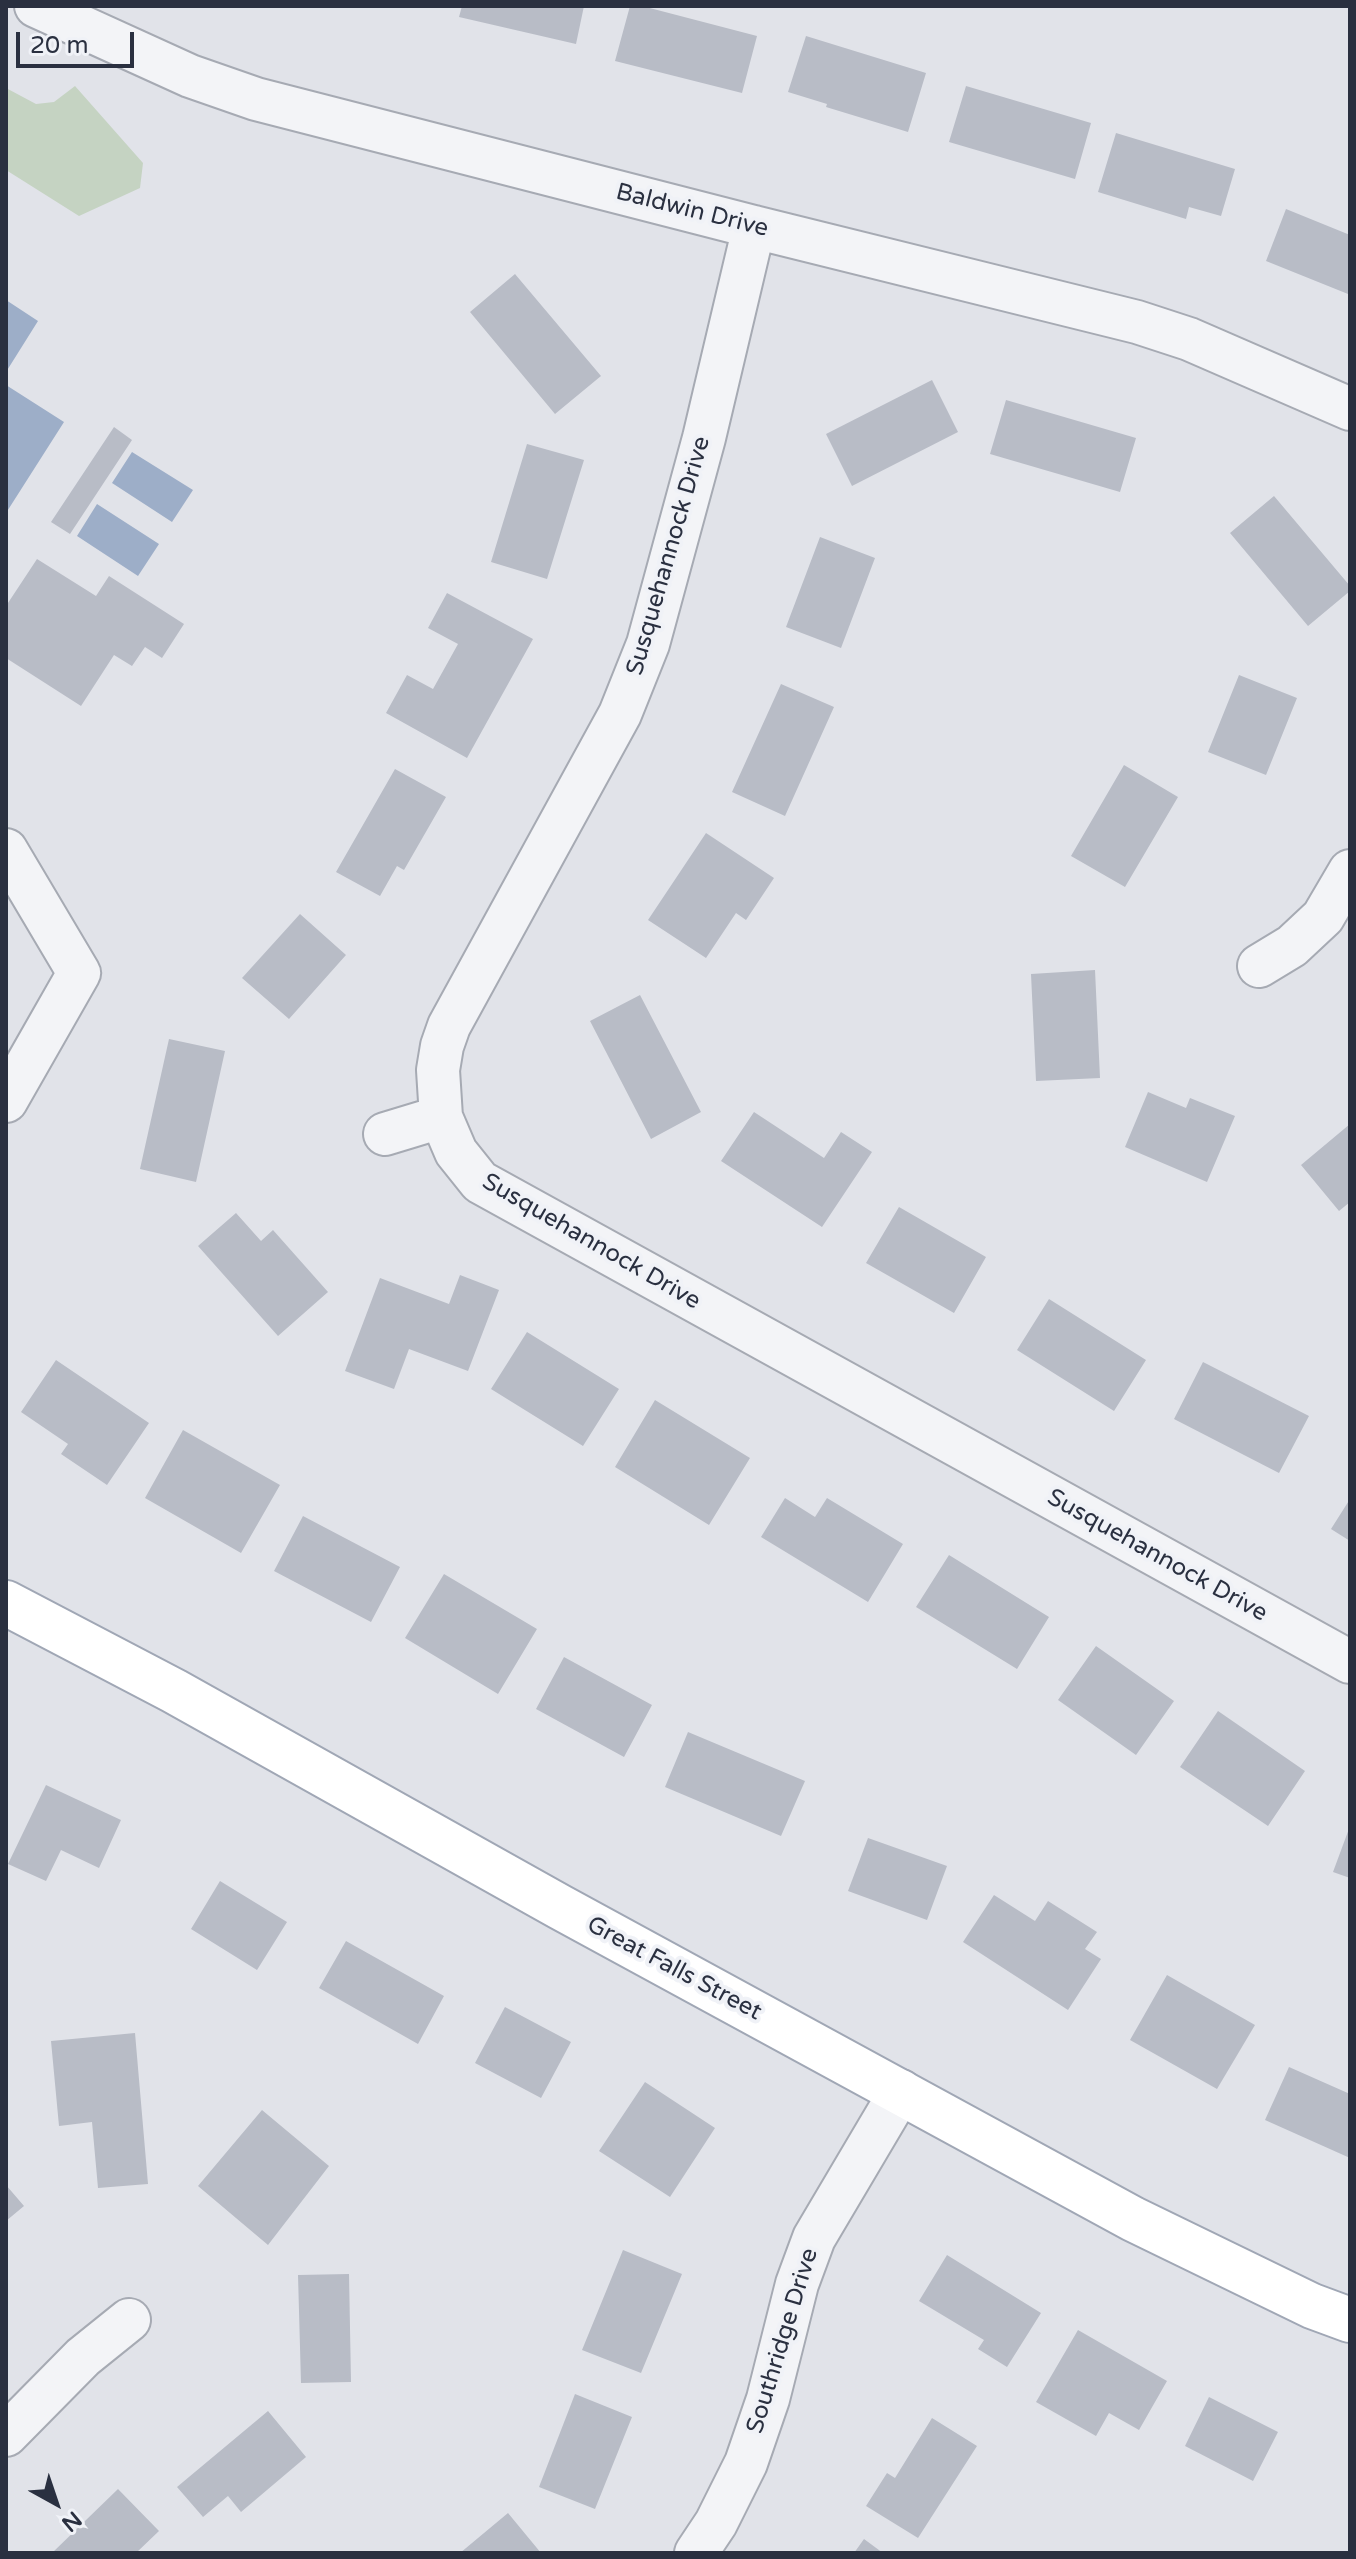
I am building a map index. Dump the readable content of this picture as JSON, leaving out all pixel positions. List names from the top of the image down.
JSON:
{
  "streets": {
    "main road": ["Great Falls Street"],
    "street": ["Baldwin Drive", "Susquehannock Drive", "Southridge Drive"]
  },
  "crossings": [
    ["Baldwin Drive", "Susquehannock Drive"],
    ["Great Falls Street", "Southridge Drive"]
  ],
  "scale_bar": "20 m",
  "north": "bottom right"
}
